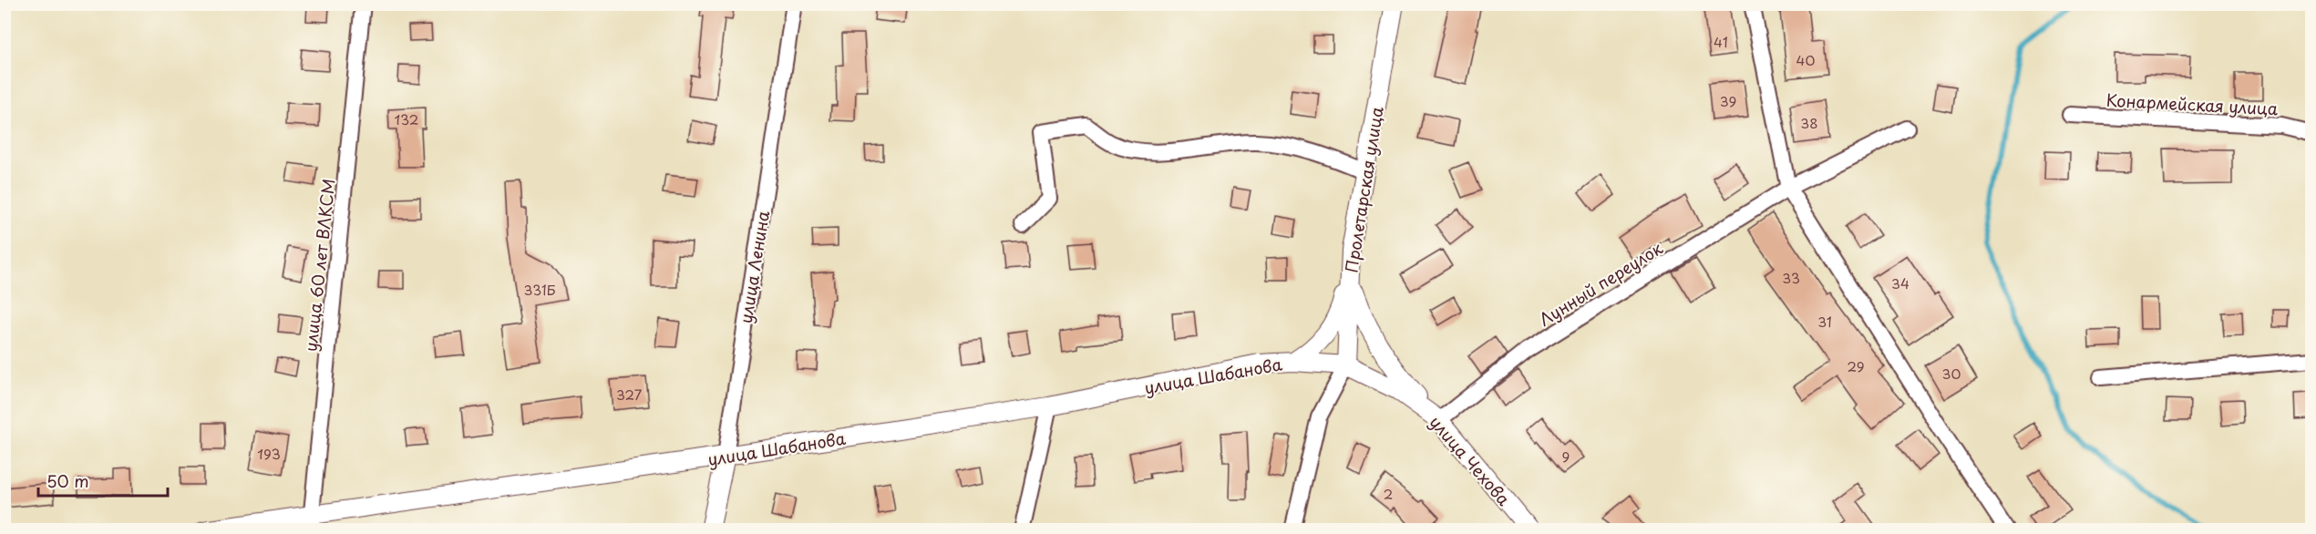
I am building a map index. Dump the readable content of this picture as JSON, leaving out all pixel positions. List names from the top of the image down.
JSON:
{
  "streets": {
    "street": [
      "Конармейская улица",
      "Пролетарская улица",
      "улица 60 лет ВЛКСМ",
      "улица Ленина",
      "Лунный переулок",
      "улица Шабанова",
      "улица Чехова"
    ]
  },
  "crossings": [
    ["Пролетарская улица", "улица Шабанова"],
    ["Пролетарская улица", "улица Чехова"],
    ["улица 60 лет ВЛКСМ", "улица Шабанова"],
    ["улица Ленина", "улица Шабанова"],
    ["Лунный переулок", "улица Чехова"],
    ["улица Шабанова", "улица Чехова"]
  ],
  "house_numbers": [
    "41",
    "40",
    "39",
    "132",
    "38",
    "33",
    "34",
    "331Б",
    "31",
    "29",
    "30",
    "327",
    "193",
    "9",
    "2"
  ],
  "scale_bar": "50 m"
}
